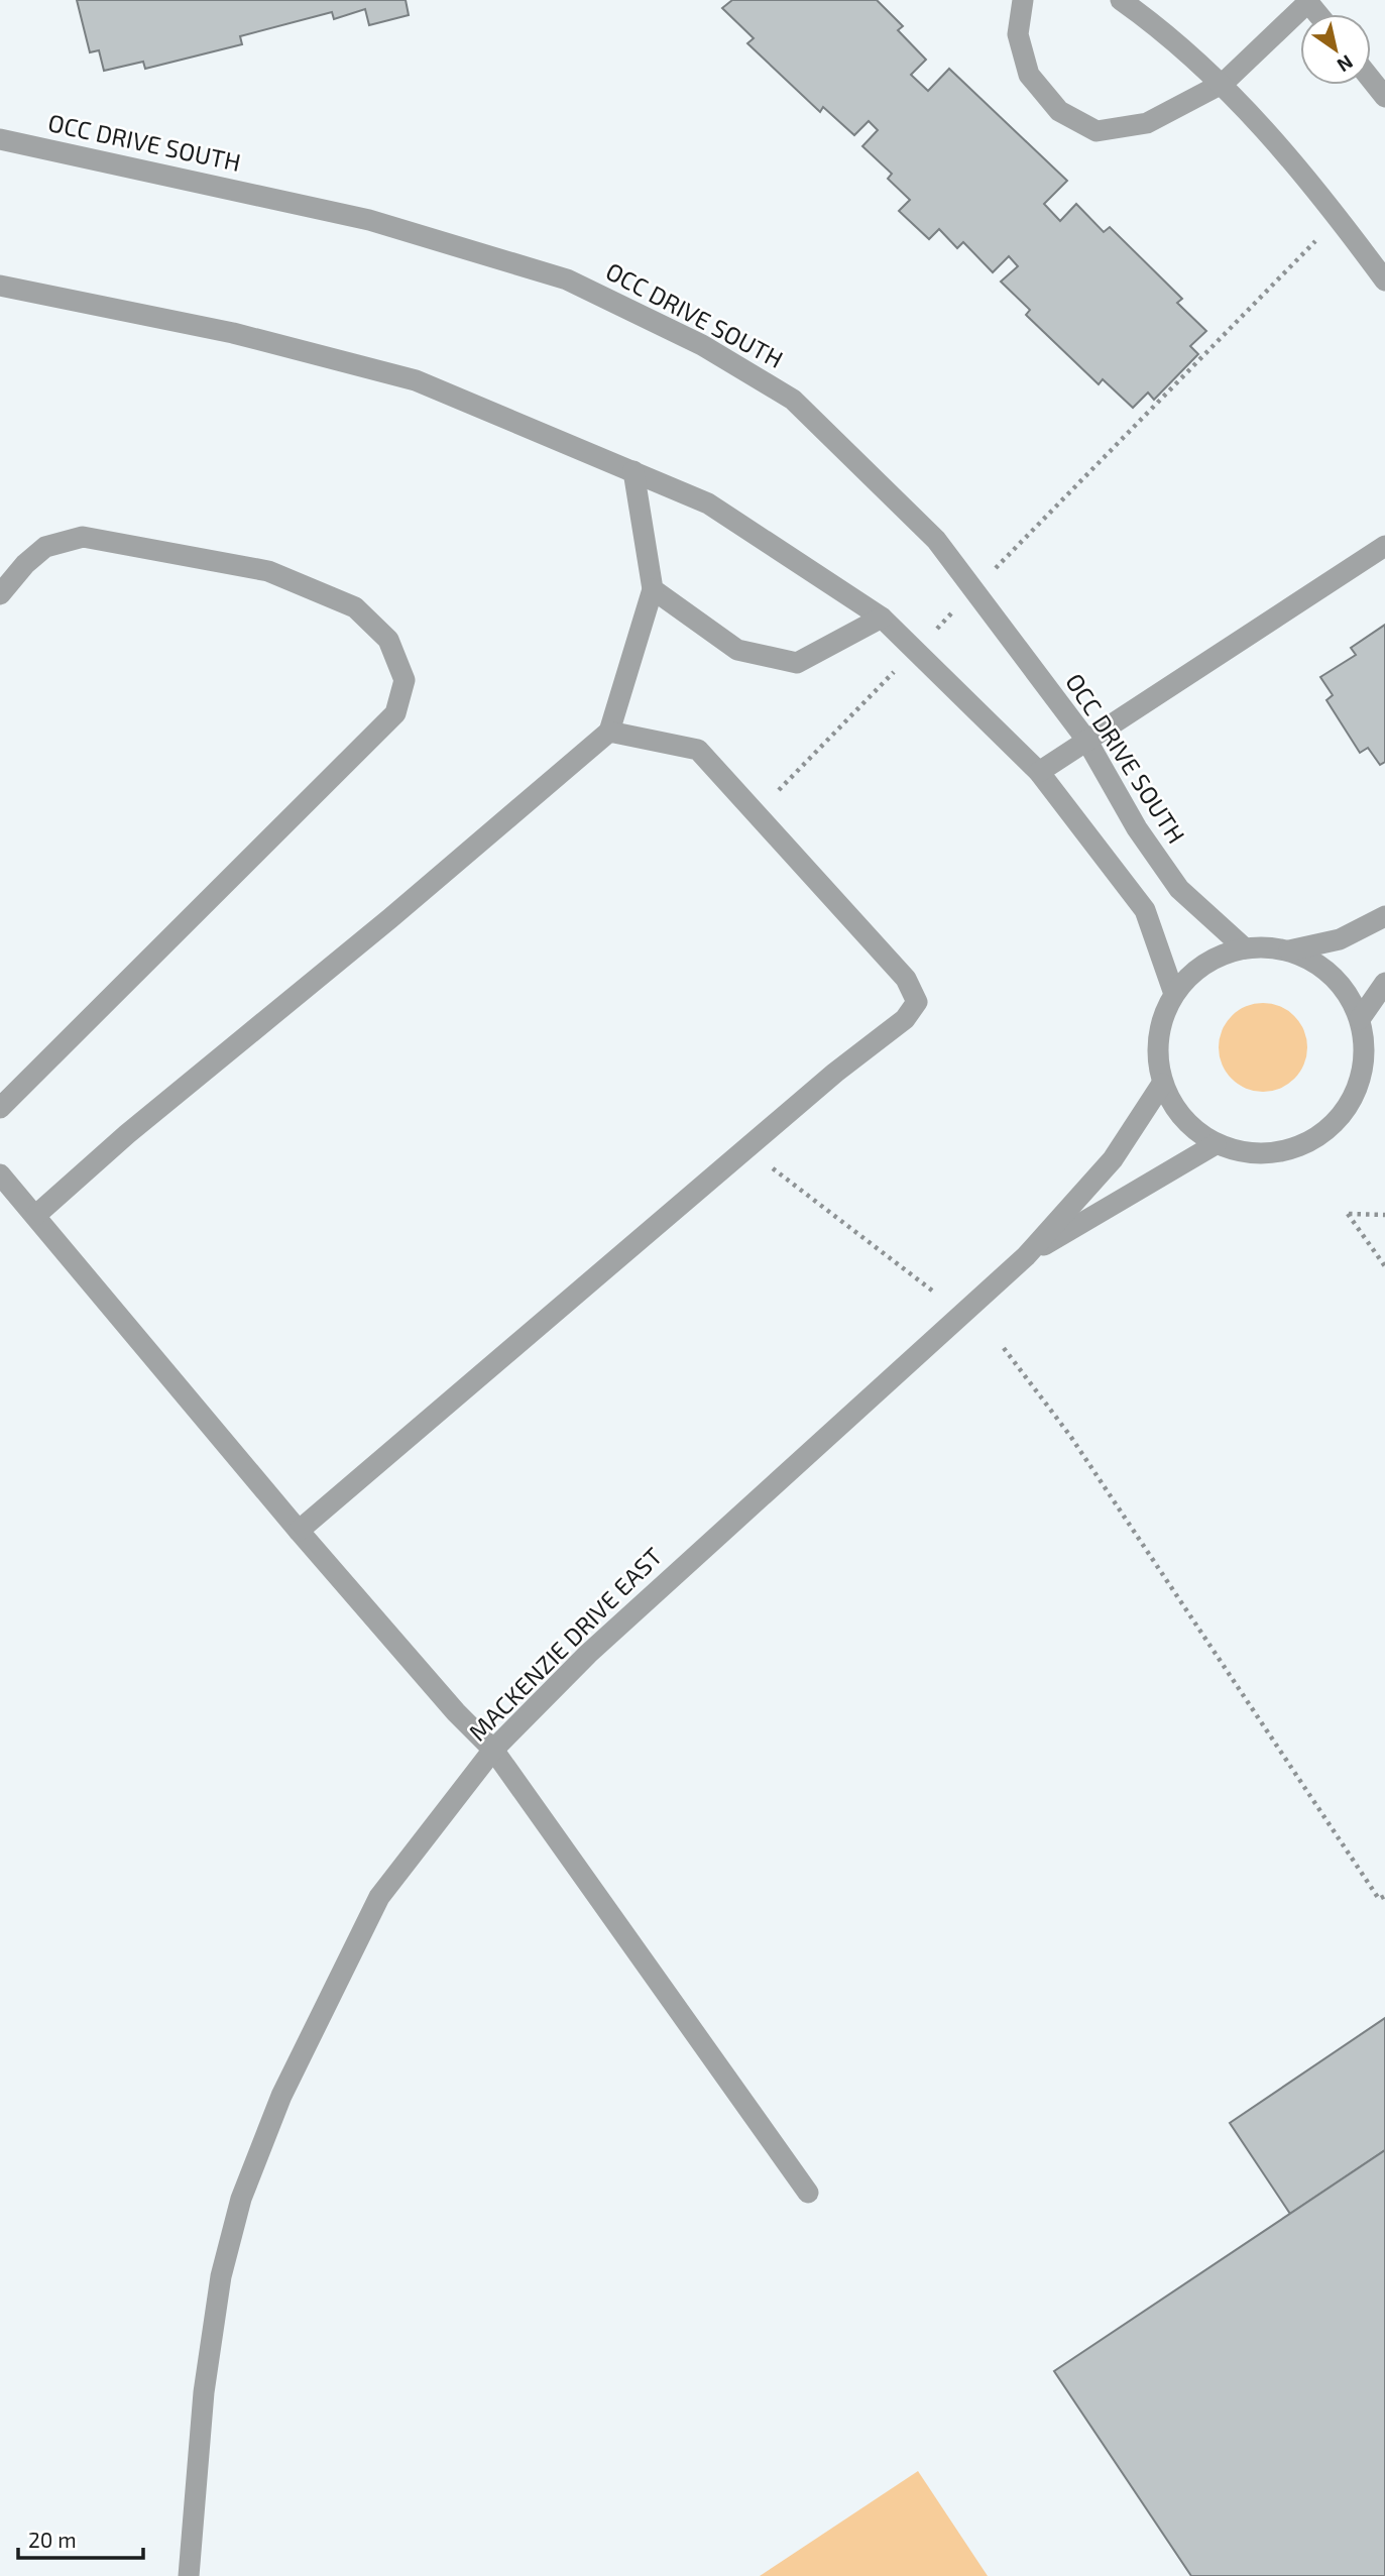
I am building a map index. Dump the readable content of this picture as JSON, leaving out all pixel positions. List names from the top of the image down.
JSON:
{
  "streets": {
    "street": ["OCC DRIVE SOUTH", "MACKENZIE DRIVE EAST"]
  },
  "crossings": [
    ["OCC DRIVE SOUTH", "MACKENZIE DRIVE EAST"]
  ],
  "scale_bar": "20 m",
  "north": "bottom right"
}
